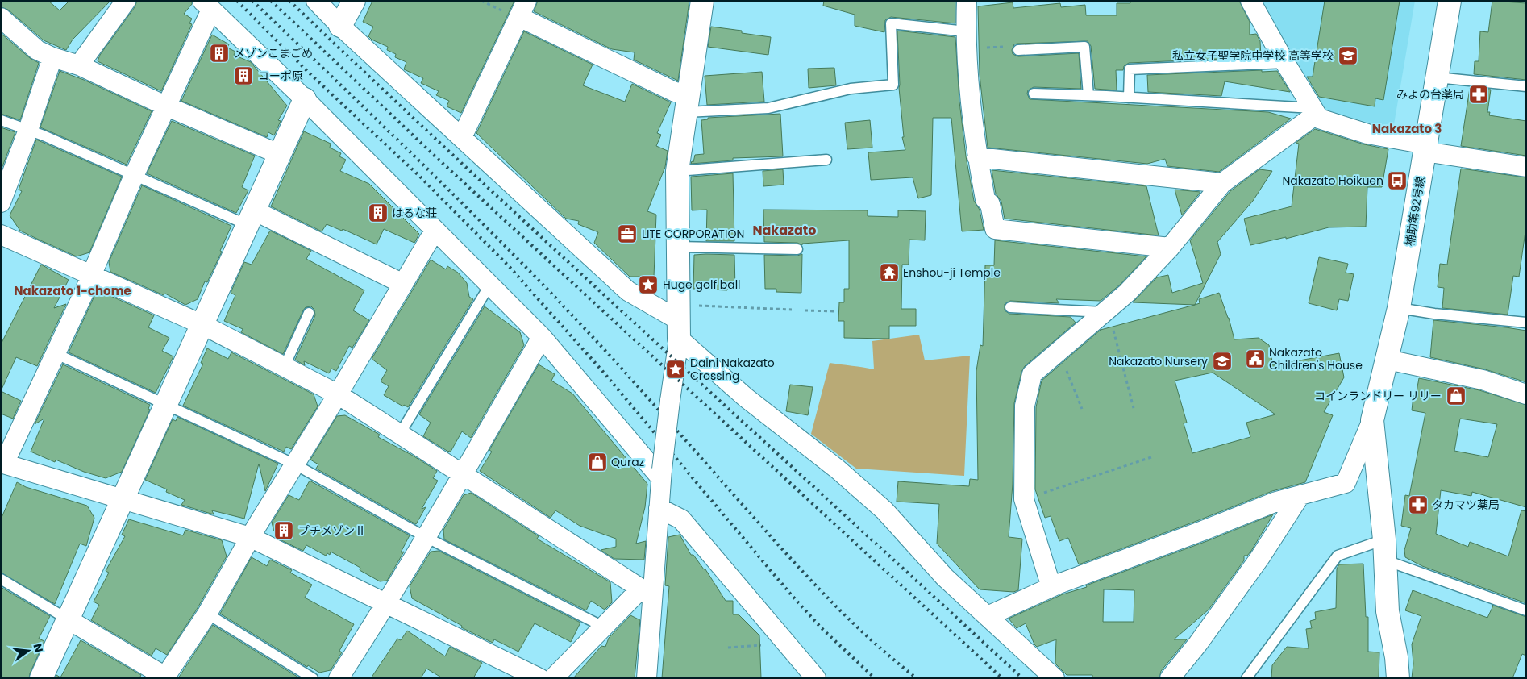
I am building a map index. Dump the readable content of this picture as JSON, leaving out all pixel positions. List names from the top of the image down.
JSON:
{
  "streets": {
    "street": ["補助第92号線"]
  },
  "districts": ["Nakazato 3", "Nakazato", "Nakazato 1-chome"],
  "places": {
    "building": [
      "メゾンこまごめ",
      "コーポ原",
      "はるな荘",
      "プチメゾンⅡ"
    ],
    "school or university": ["私立女子聖学院中学校 高等学校", "Nakazato Nursery"],
    "pharmacy": ["みよの台薬局", "タカマツ薬局"],
    "bus stop": ["Nakazato Hoikuen"],
    "office": ["LITE CORPORATION"],
    "temple": ["Enshou-ji Temple"],
    "place": ["Huge golf ball", "Daini Nakazato Crossing"],
    "public building": ["Nakazato Children's House"],
    "shop": ["コインランドリー リリー", "Quraz"]
  },
  "north": "right"
}
